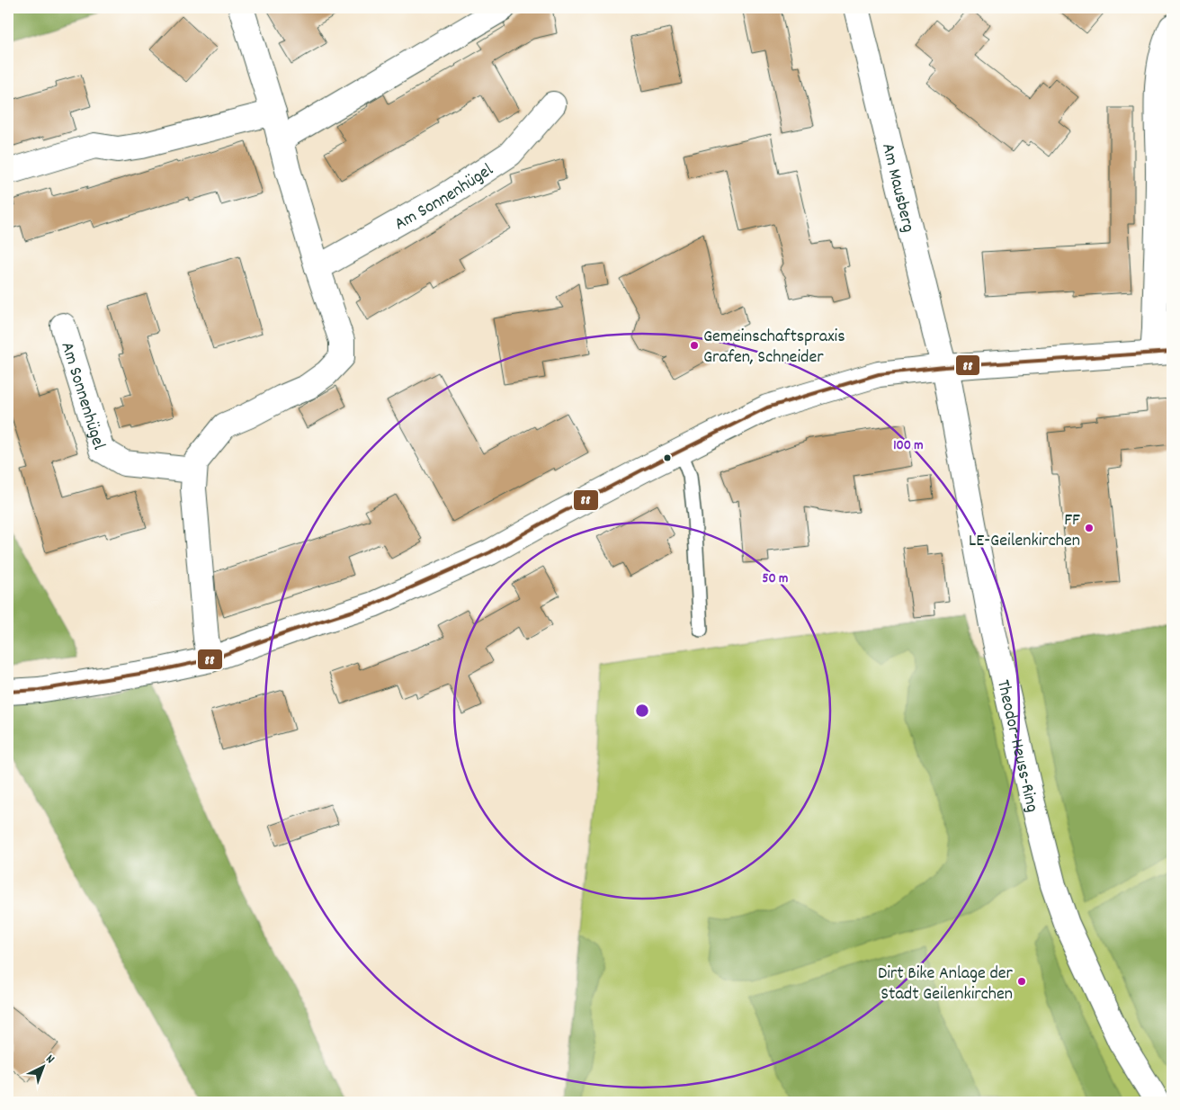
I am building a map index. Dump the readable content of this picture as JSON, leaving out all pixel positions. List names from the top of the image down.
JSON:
{
  "streets": {
    "street": ["Am Mausberg", "Am Sonnenhügel", "Theodor-Heuss-Ring"]
  },
  "crossings": [
    ["Am Mausberg", "Theodor-Heuss-Ring"]
  ],
  "places": ["Gemeinschaftspraxis Grafen, Schneider", "FF LE-Geilenkirchen", "Dirt Bike Anlage der Stadt Geilenkirchen"],
  "lines": ["transit line 88"],
  "north": "top right",
  "rings": ["100 m", "50 m"]
}
